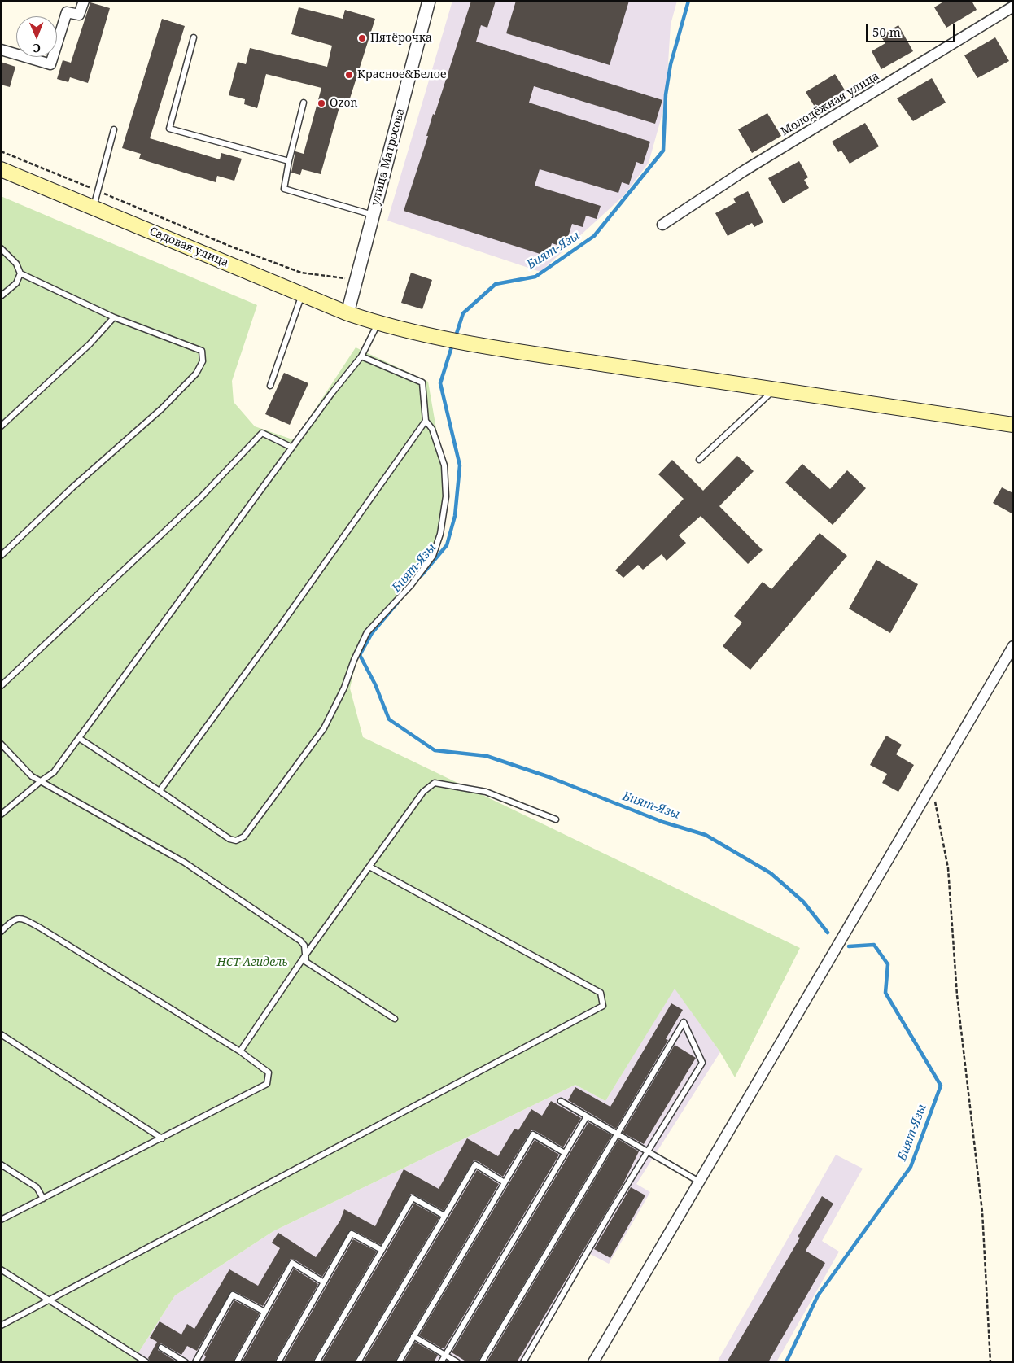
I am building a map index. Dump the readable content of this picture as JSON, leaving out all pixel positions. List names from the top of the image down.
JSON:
{
  "streets": {
    "main road": ["Садовая улица"],
    "street": ["Молодёжная улица", "улица Матросова"]
  },
  "crossings": [
    ["улица Матросова", "Садовая улица"]
  ],
  "water": ["Бият-Язы"],
  "parks": ["НСТ Агидель"],
  "places": ["Пятёрочка", "Красное&Белое", "Ozon"],
  "scale_bar": "50 m",
  "north": "bottom"
}
